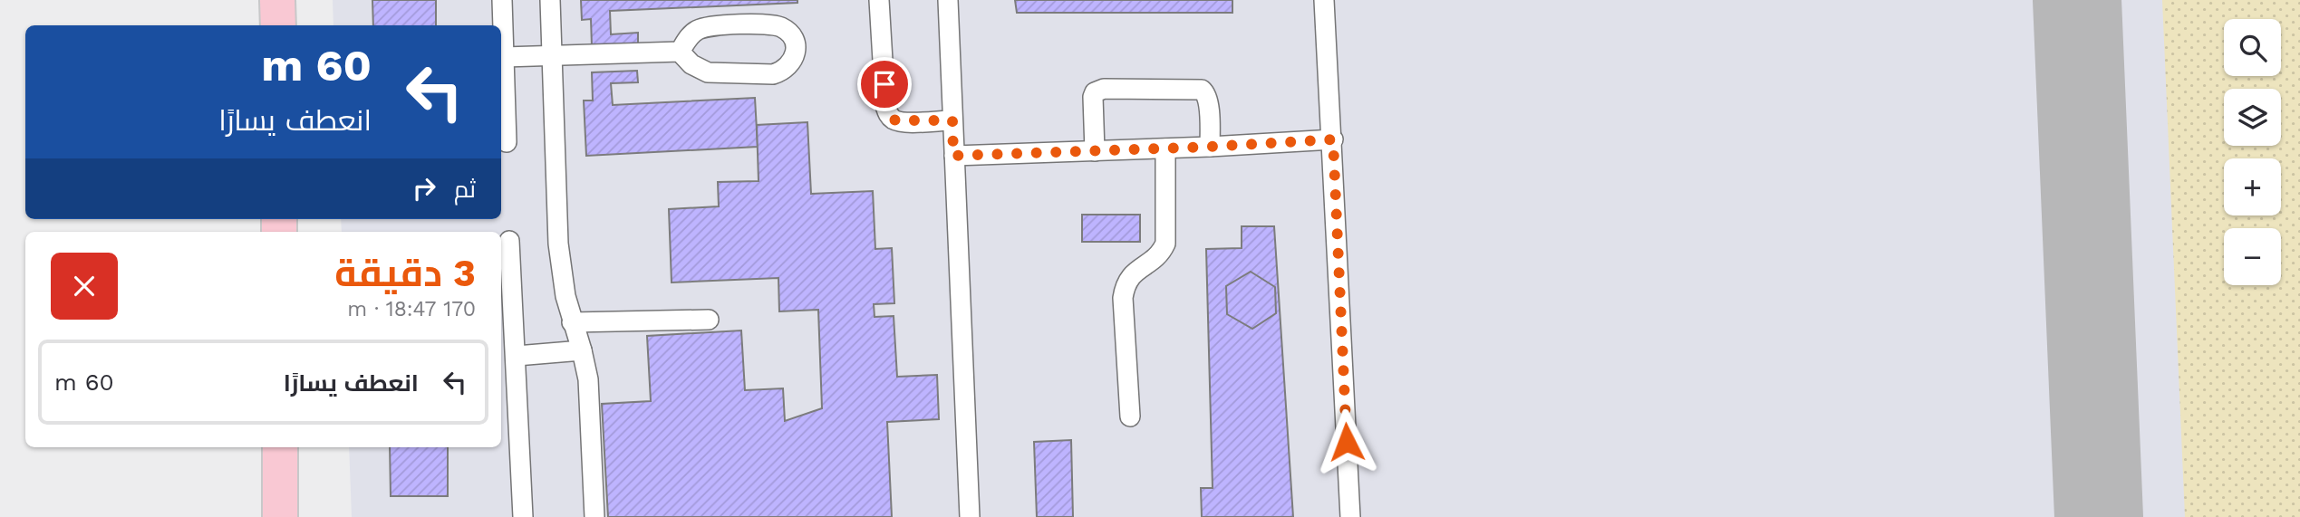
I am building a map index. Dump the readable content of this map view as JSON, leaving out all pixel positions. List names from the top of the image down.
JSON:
{
  "page": {
    "map_buttons": ["+", "−"],
    "turn": ["60 m", "انعطف يسارًا"],
    "then": "ثم",
    "heading": ["3 دقيقة", "170 m · 18:47"],
    "list": [
      {
        "name": "انعطف يسارًا",
        "value": "60 m"
      }
    ]
  }
}
